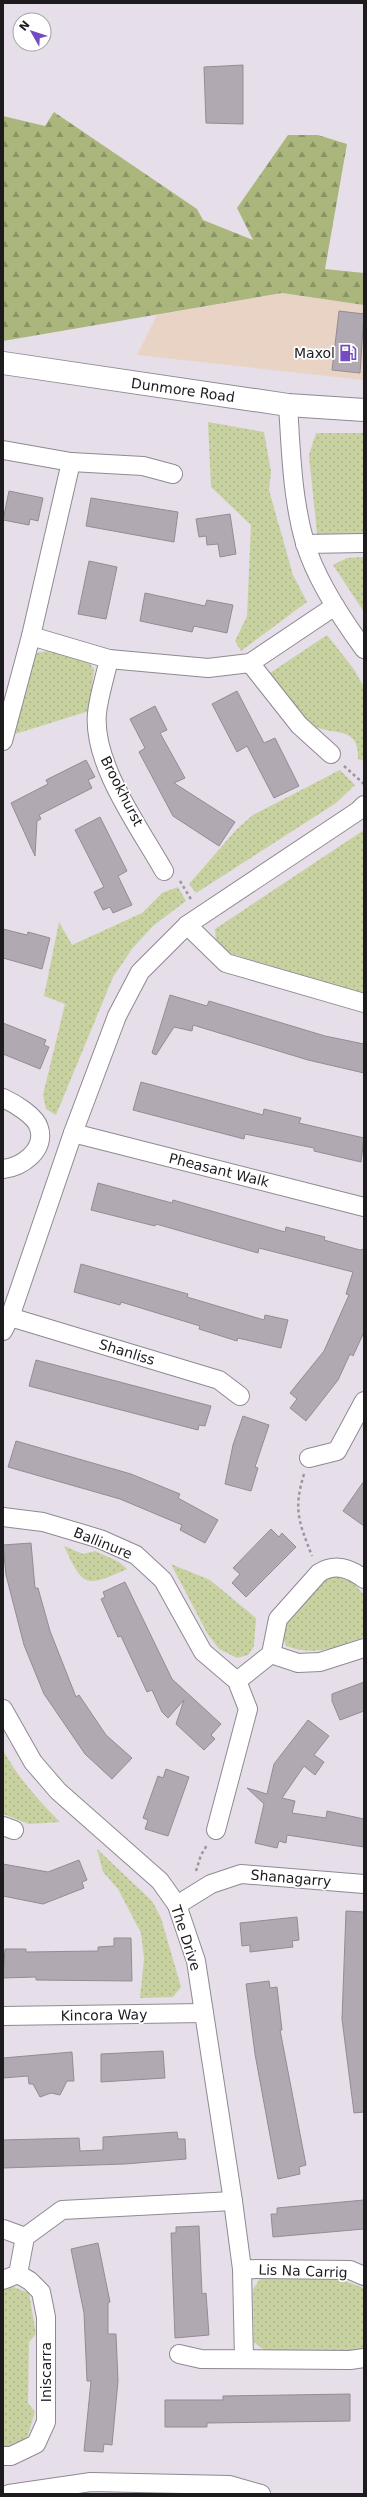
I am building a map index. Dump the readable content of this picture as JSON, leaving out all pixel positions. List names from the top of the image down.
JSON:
{
  "streets": {
    "main road": ["Dunmore Road"],
    "street": [
      "Brookhurst",
      "Pheasant Walk",
      "Shanliss",
      "Ballinure",
      "Shanagarry",
      "The Drive",
      "Kincora Way",
      "Lis Na Carrig",
      "Iniscarra"
    ]
  },
  "crossings": [
    ["Shanagarry", "The Drive"],
    ["The Drive", "Kincora Way"],
    ["The Drive", "Lis Na Carrig"]
  ],
  "places": {
    "fuel station": ["Maxol"]
  },
  "north": "top left"
}
